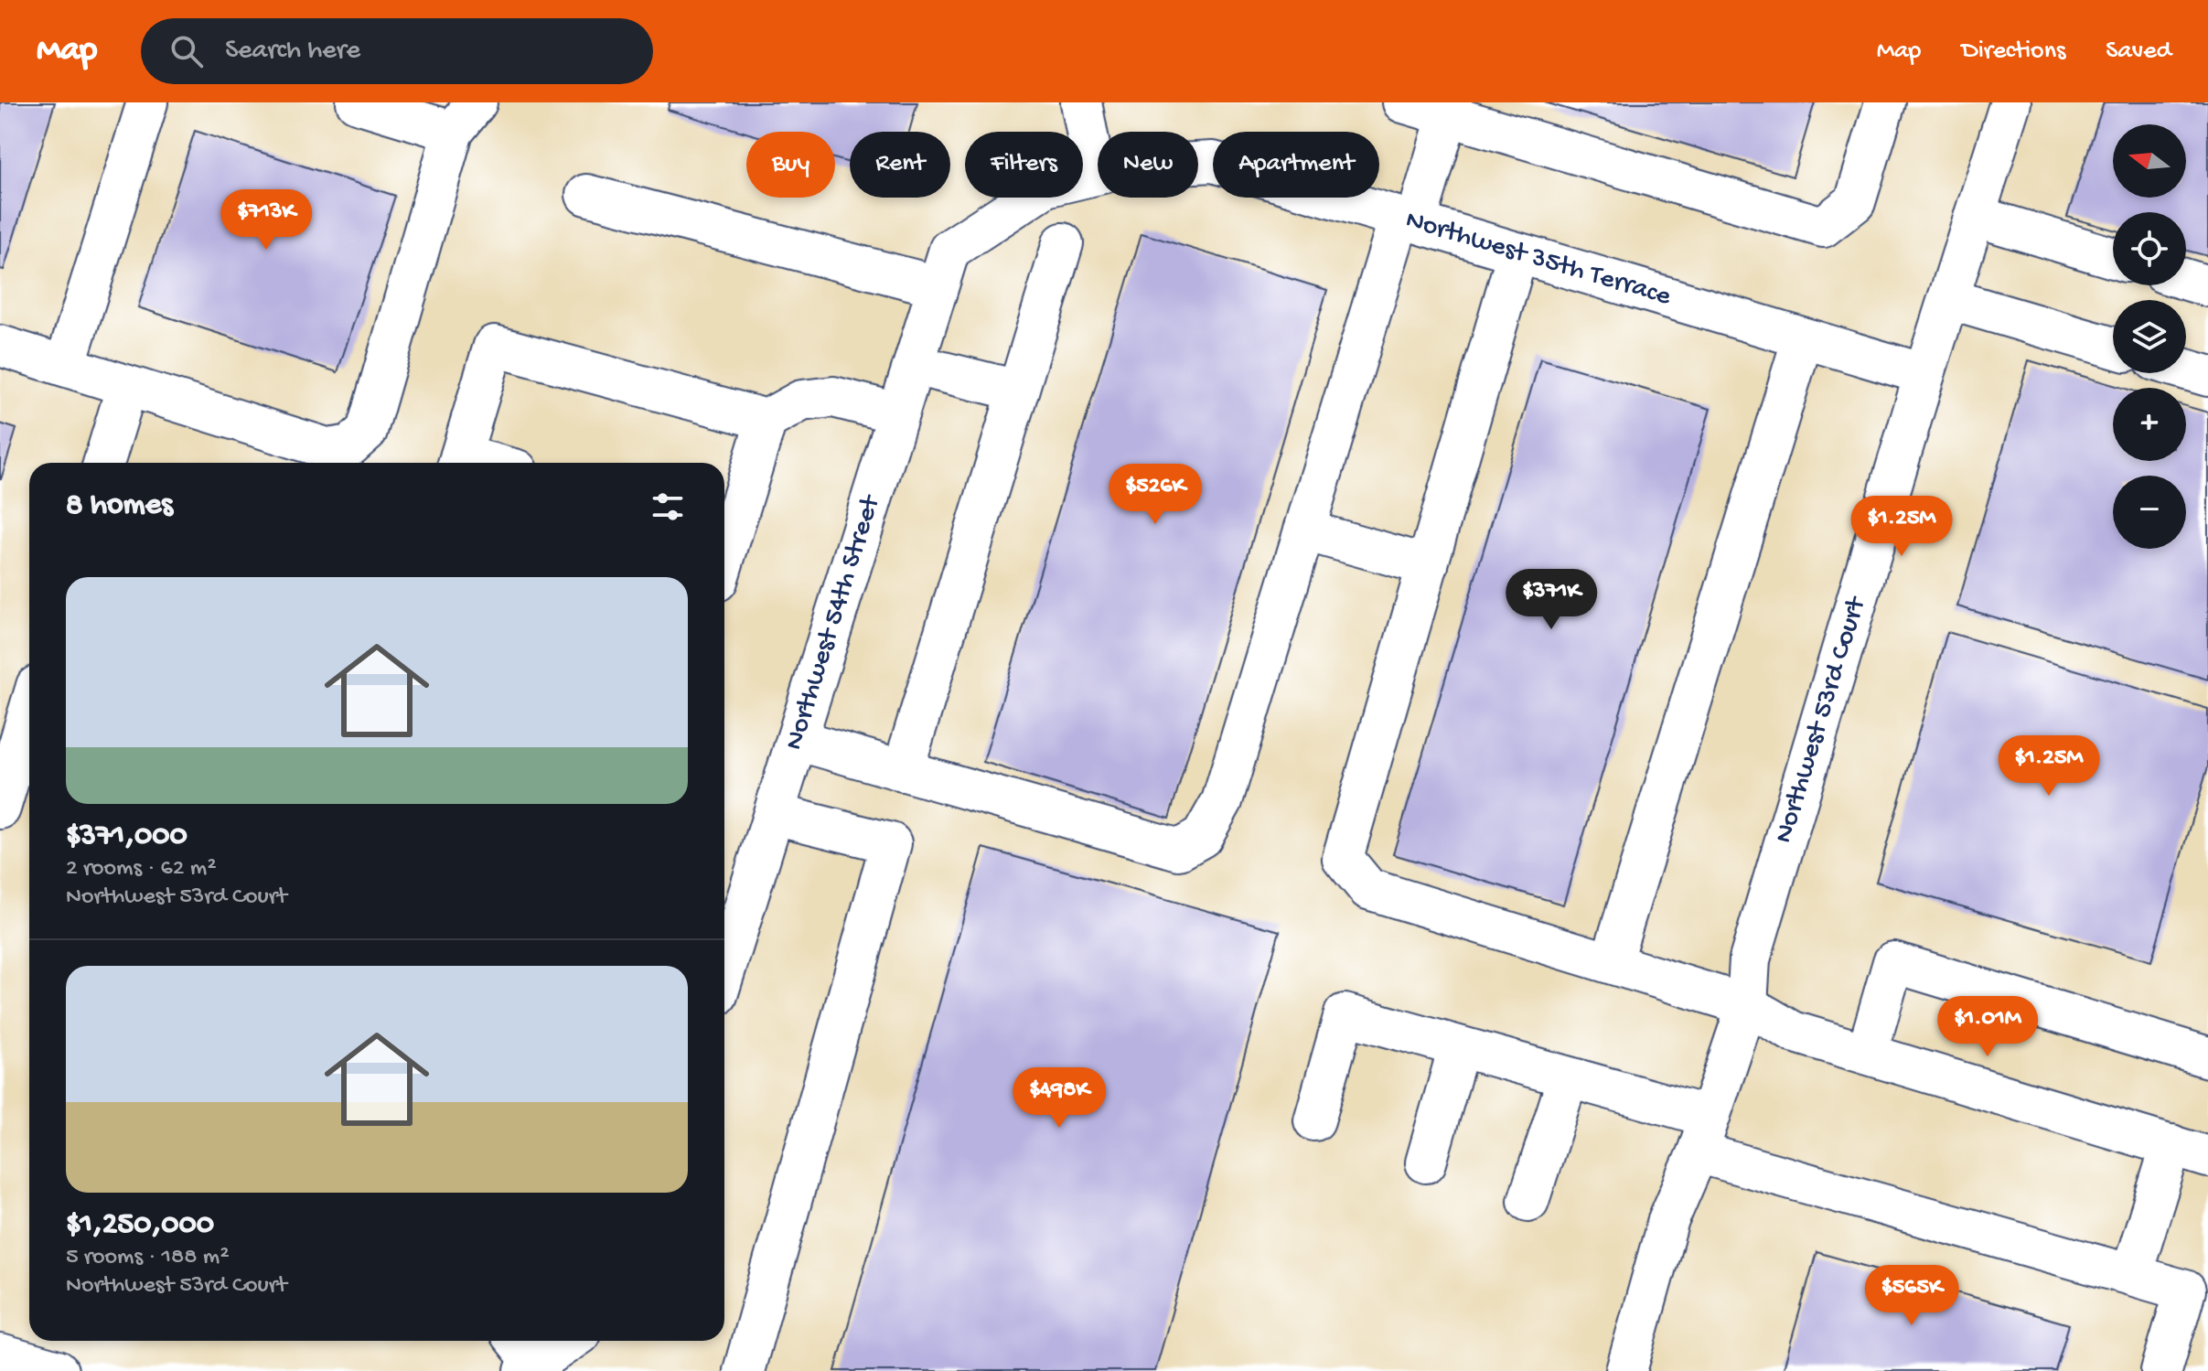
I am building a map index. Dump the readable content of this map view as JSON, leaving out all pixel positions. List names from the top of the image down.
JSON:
{
  "streets": {
    "street": ["Northwest 35th Terrace", "Northwest 54th Street", "Northwest 53rd Court"]
  },
  "crossings": [
    ["Northwest 35th Terrace", "Northwest 54th Street"],
    ["Northwest 35th Terrace", "Northwest 53rd Court"]
  ],
  "north": "left",
  "page": {
    "header": "Map",
    "search": "Search here",
    "nav": ["Map", "Directions", "Saved"],
    "map_buttons": ["+", "−"],
    "chip": [
      "Buy",
      "Rent",
      "Filters",
      "New",
      "Apartment"
    ],
    "price": [
      "$713K",
      "$526K",
      "$1.25M",
      "$371K",
      "$1.25M",
      "$1.01M",
      "$498K",
      "$565K"
    ],
    "heading": "8 homes",
    "list": [
      {
        "name": "$371,000",
        "note": "2 rooms · 62 m² · Northwest 53rd Court"
      },
      {
        "name": "$1,250,000",
        "note": "5 rooms · 188 m² · Northwest 53rd Court"
      }
    ]
  }
}
